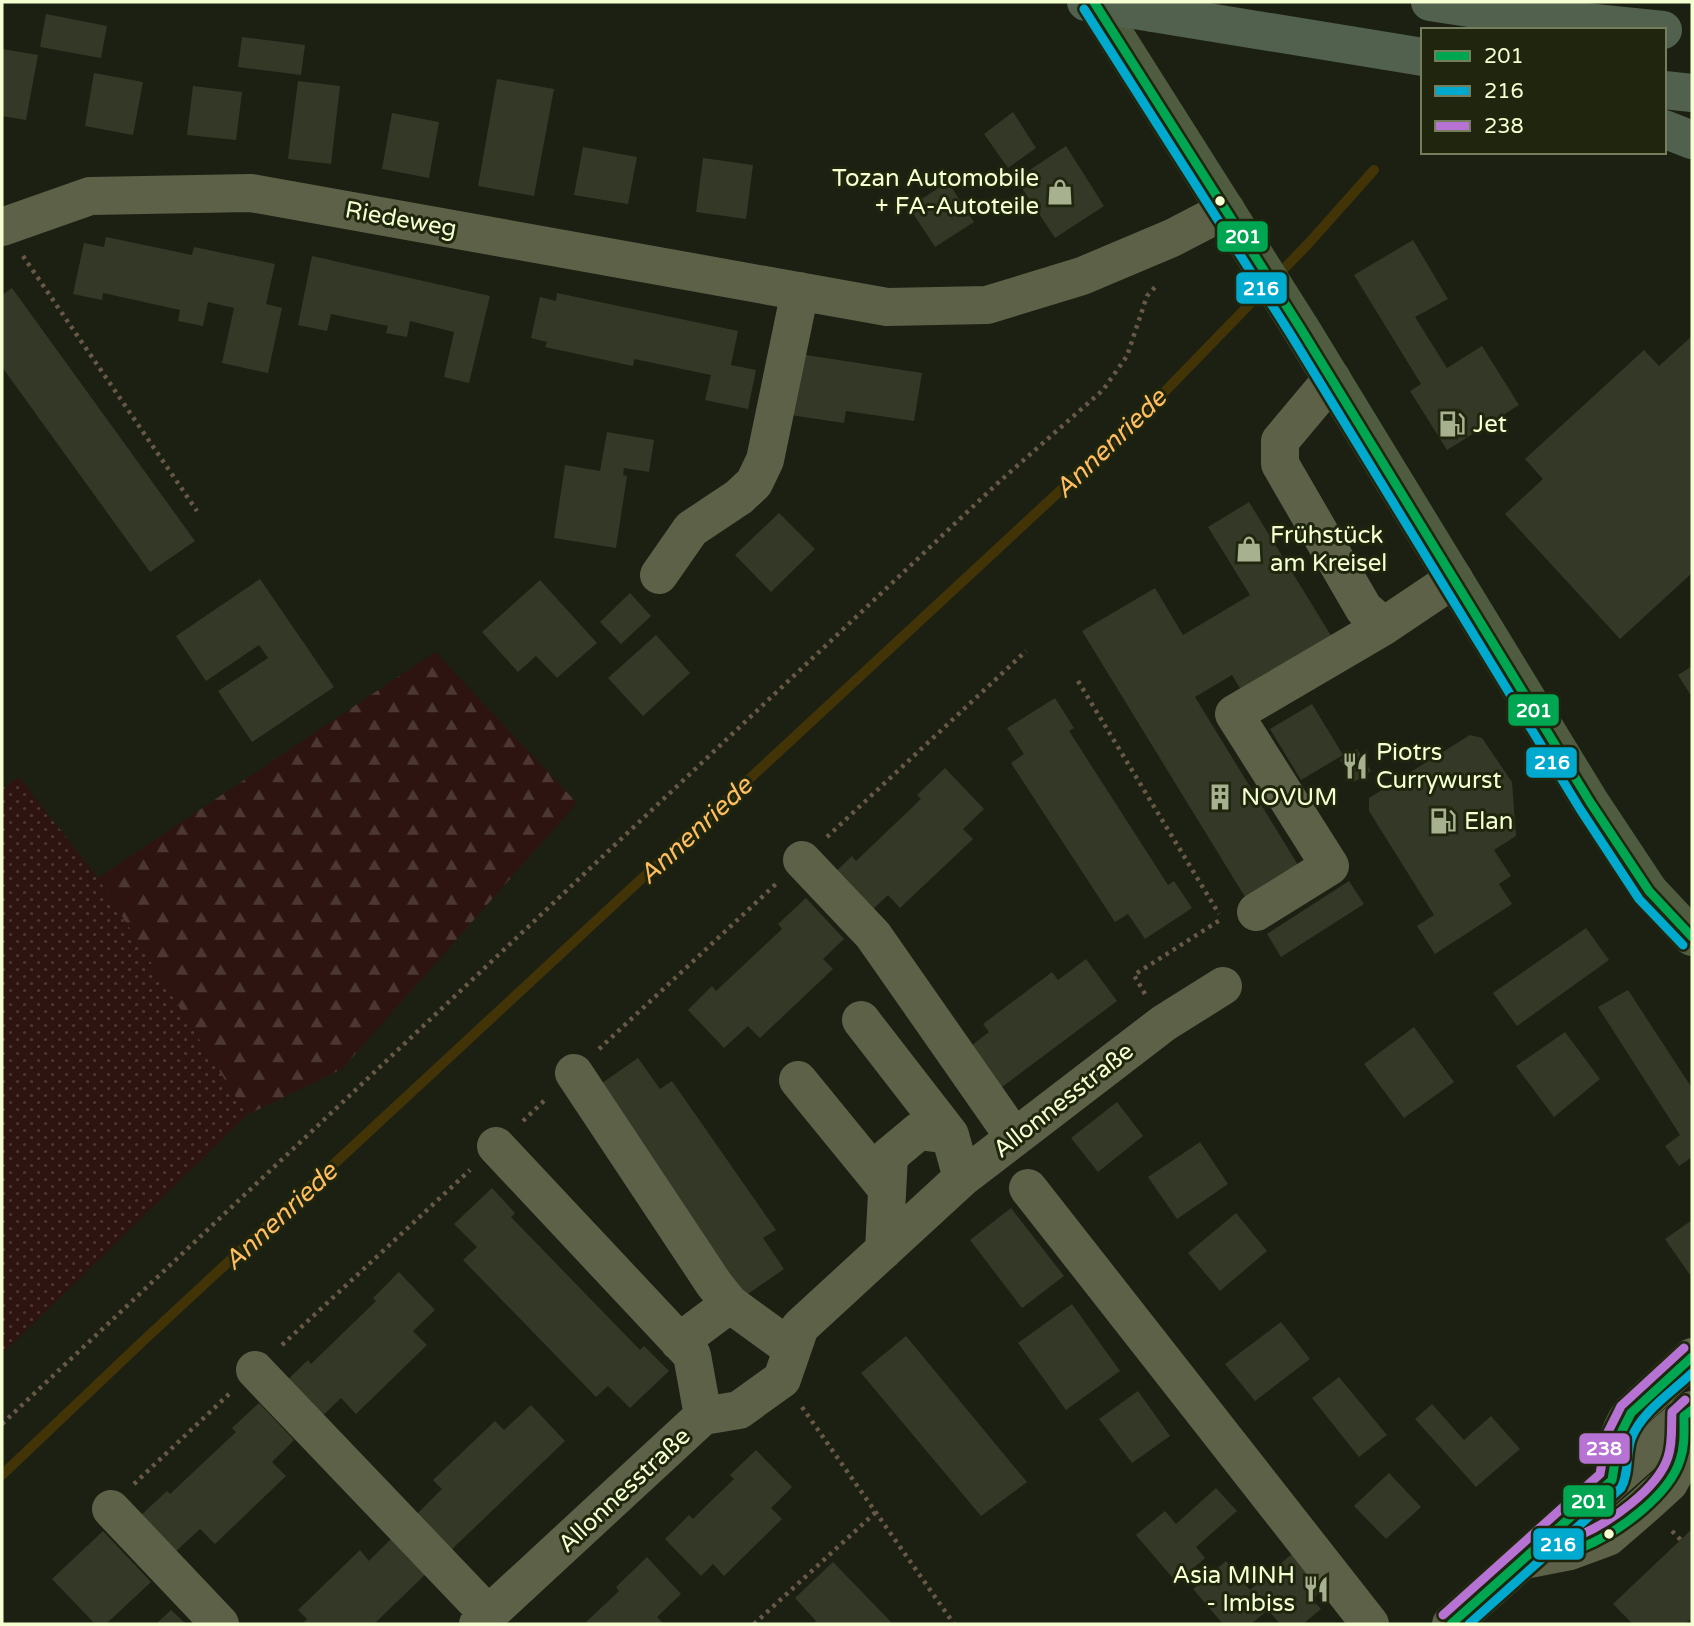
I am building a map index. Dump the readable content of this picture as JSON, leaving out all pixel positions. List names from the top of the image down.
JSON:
{
  "streets": {
    "street": ["Riedeweg", "Allonnesstraße"]
  },
  "water": ["Annenriede"],
  "places": {
    "shop": ["Tozan Automobile + FA-Autoteile", "Frühstück am Kreisel"],
    "fuel station": ["Jet", "Elan"],
    "restaurant": ["Piotrs Currywurst", "Asia MINH - Imbiss"],
    "building": ["NOVUM"]
  },
  "lines": ["transit line 201", "transit line 216", "transit line 238"],
  "legend": ["201", "216", "238"]
}
